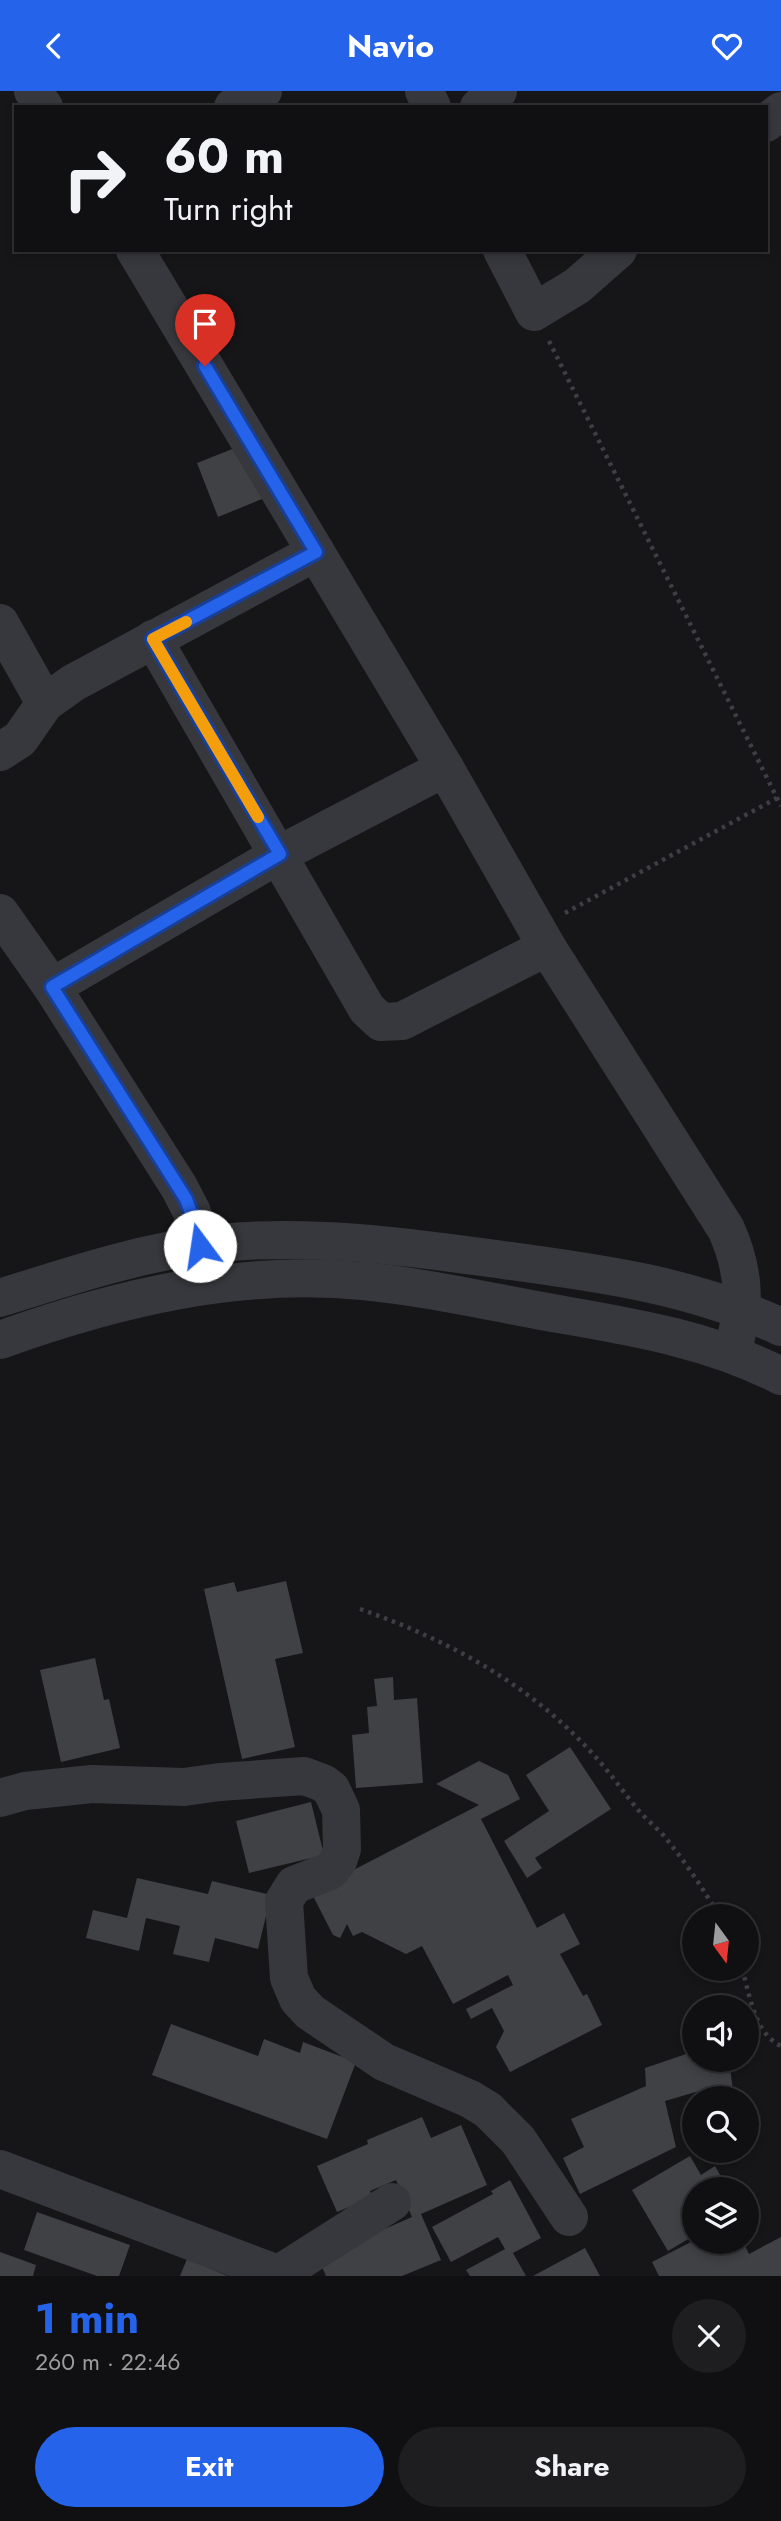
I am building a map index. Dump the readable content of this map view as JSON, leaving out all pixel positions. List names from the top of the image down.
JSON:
{
  "north": "bottom",
  "page": {
    "header": "Navio",
    "turn": ["60 m", "Turn right"],
    "heading": ["1 min", "260 m · 22:46"],
    "buttons": ["Exit", "Share"]
  }
}
